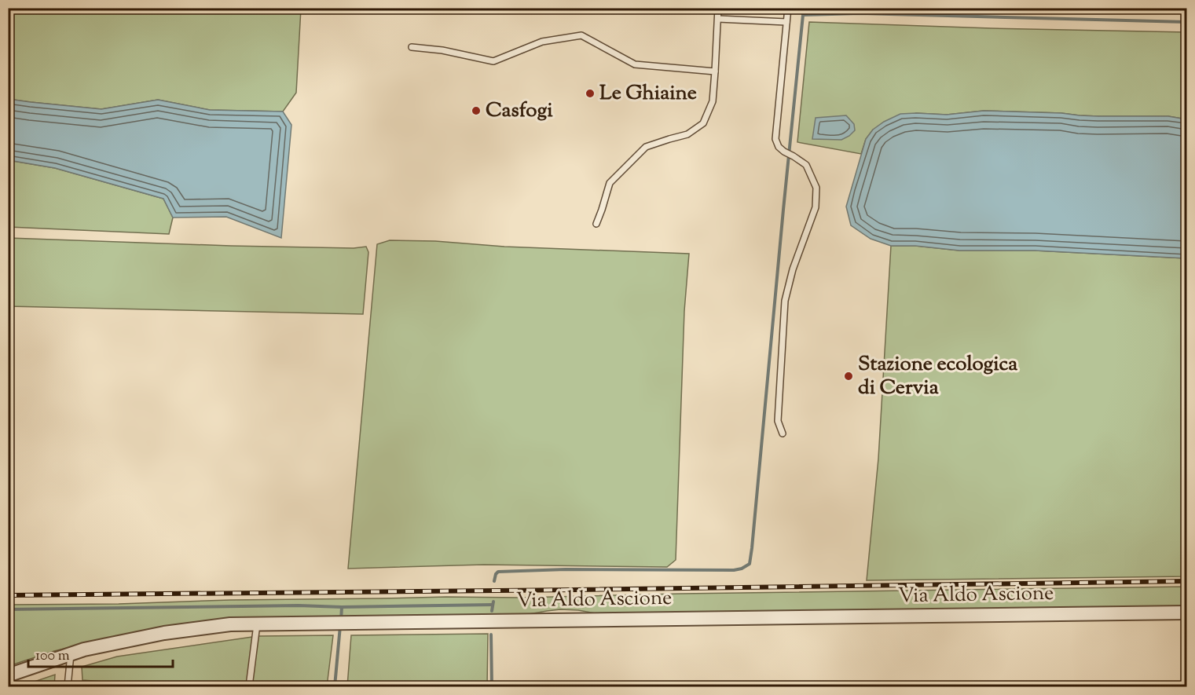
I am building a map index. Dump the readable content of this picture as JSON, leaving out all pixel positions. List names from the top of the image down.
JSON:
{
  "streets": {
    "street": ["Via Aldo Ascione"]
  },
  "places": ["Le Ghiaine", "Casfogi", "Stazione ecologica di Cervia"],
  "scale_bar": "100 m"
}
